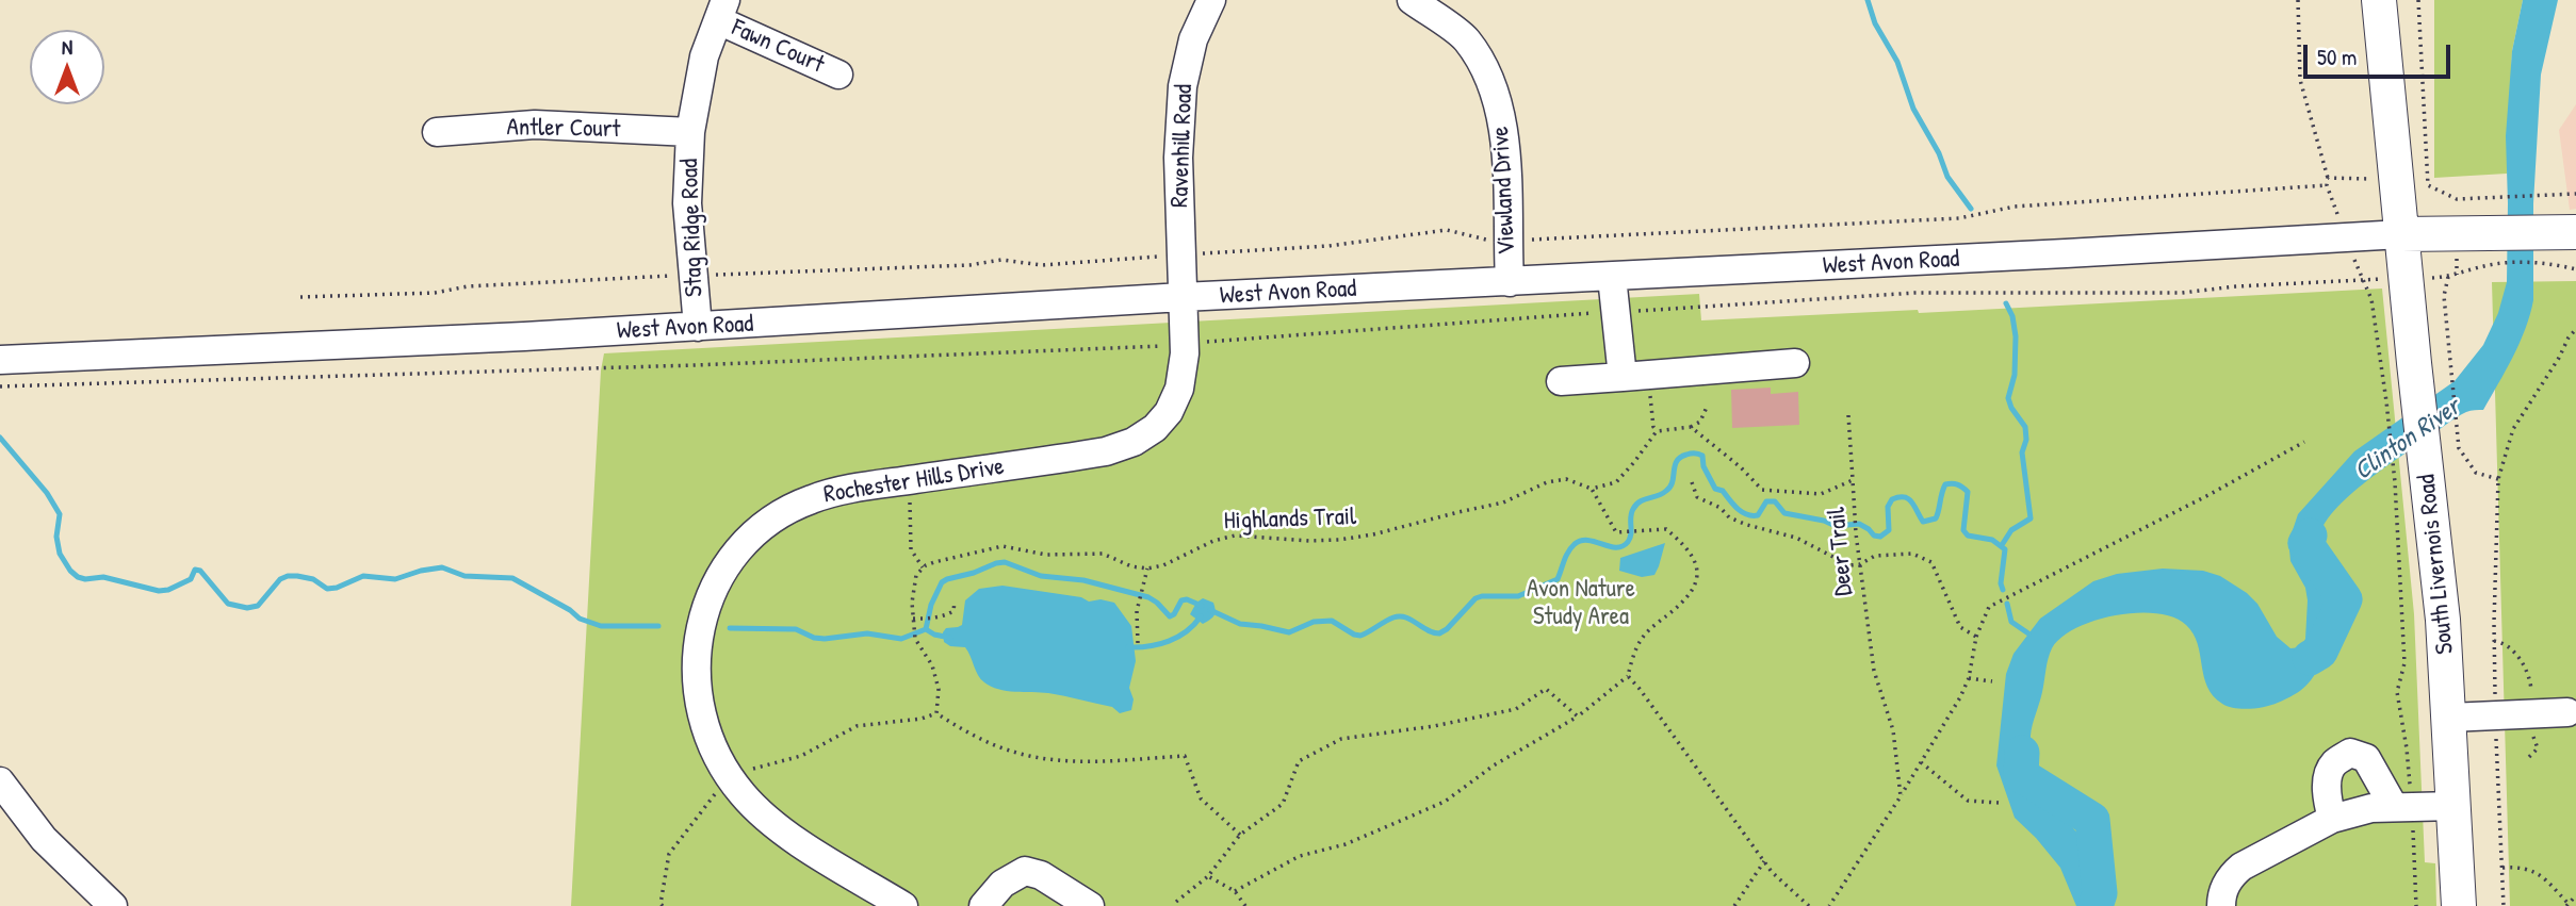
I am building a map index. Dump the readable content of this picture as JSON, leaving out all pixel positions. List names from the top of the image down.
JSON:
{
  "streets": {
    "main road": ["West Avon Road", "South Livernois Road"],
    "street": [
      "Fawn Court",
      "Antler Court",
      "Ravenhill Road",
      "Viewland Drive",
      "Stag Ridge Road",
      "Rochester Hills Drive"
    ],
    "path": ["Highlands Trail", "Deer Trail"]
  },
  "crossings": [
    ["Fawn Court", "Stag Ridge Road"],
    ["Antler Court", "Stag Ridge Road"],
    ["Ravenhill Road", "West Avon Road"],
    ["Ravenhill Road", "Rochester Hills Drive"],
    ["Viewland Drive", "West Avon Road"],
    ["Stag Ridge Road", "West Avon Road"],
    ["West Avon Road", "Rochester Hills Drive"],
    ["West Avon Road", "South Livernois Road"]
  ],
  "water": ["Clinton River"],
  "parks": ["Avon Nature Study Area"],
  "scale_bar": "50 m",
  "north": "top"
}
